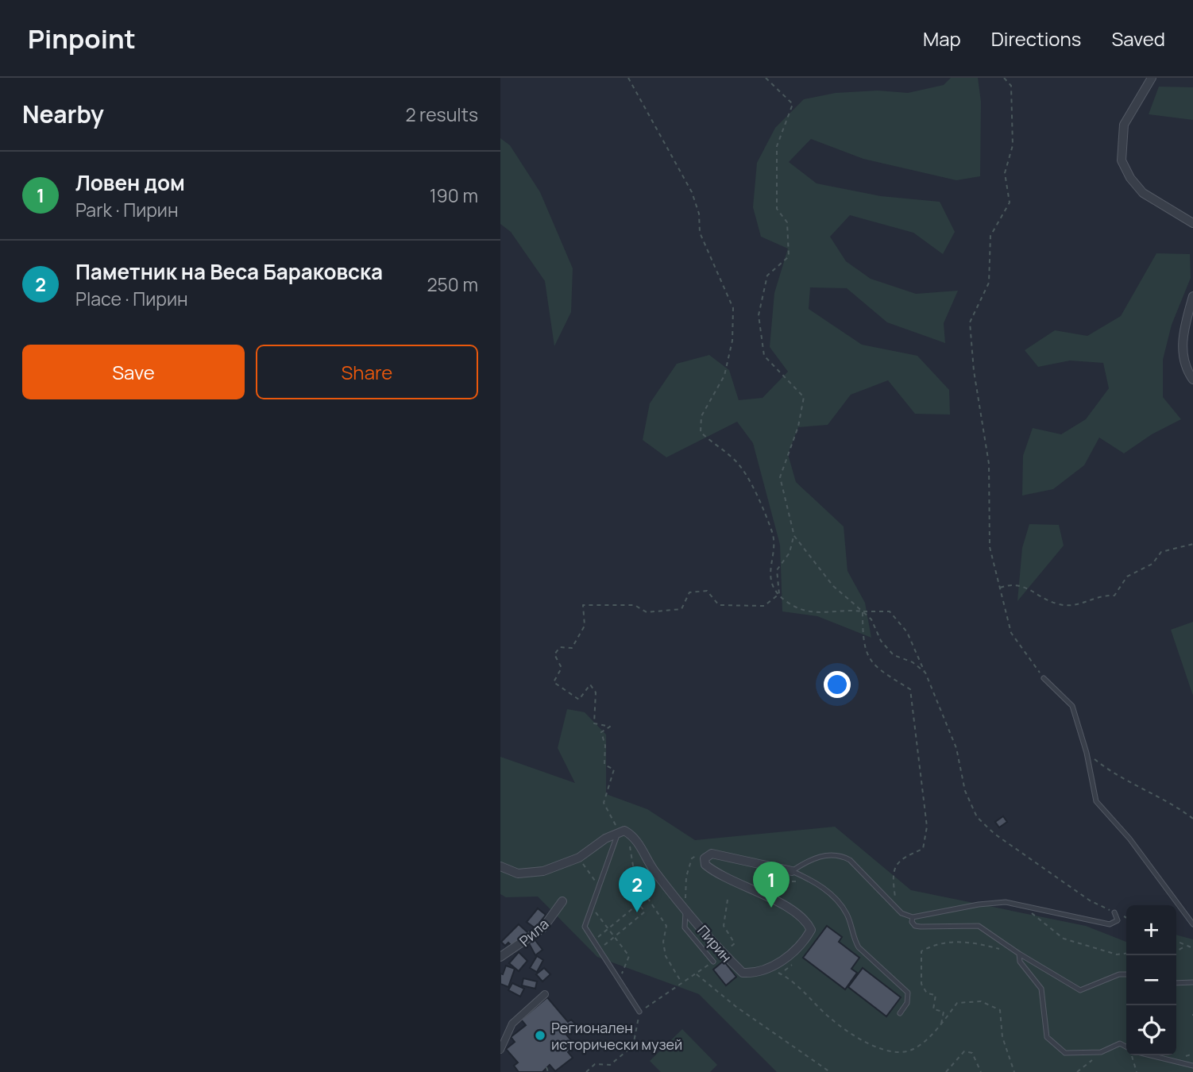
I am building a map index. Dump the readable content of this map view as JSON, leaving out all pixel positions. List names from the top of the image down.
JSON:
{
  "streets": {
    "street": ["Рила", "Пирин"]
  },
  "places": ["Регионален исторически музей"],
  "page": {
    "header": "Pinpoint",
    "nav": ["Map", "Directions", "Saved"],
    "heading": ["Nearby", "2 results"],
    "list": [
      {
        "mark": "1",
        "name": "Ловен дом",
        "note": "Park · Пирин",
        "value": "190 m"
      },
      {
        "mark": "2",
        "name": "Паметник на Веса Бараковска",
        "note": "Place · Пирин",
        "value": "250 m"
      }
    ],
    "buttons": ["Save", "Share"],
    "pins": ["1", "2"],
    "map_buttons": ["+", "−"]
  }
}
